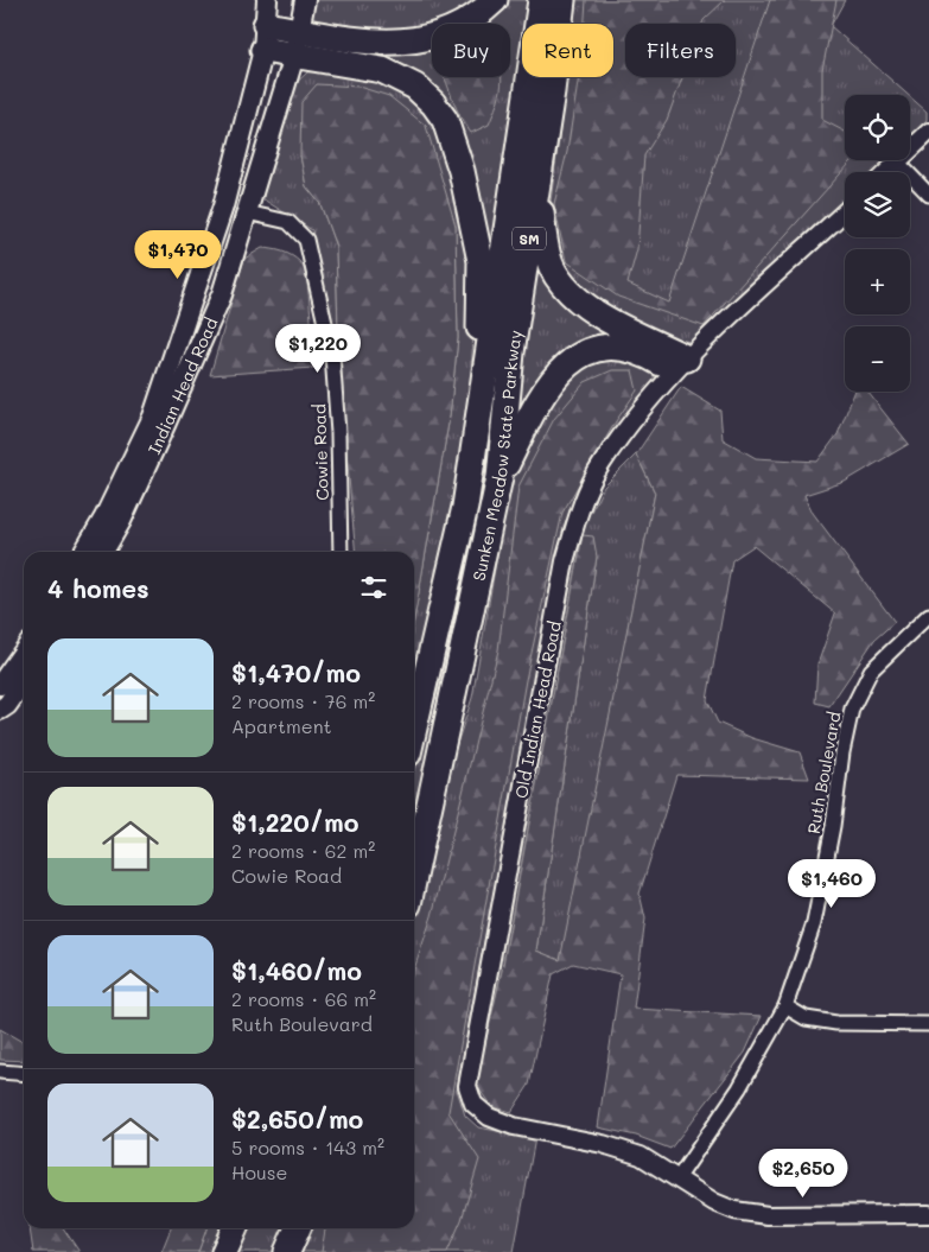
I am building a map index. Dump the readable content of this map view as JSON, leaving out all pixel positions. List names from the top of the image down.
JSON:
{
  "streets": {
    "highway": ["SM", "Sunken Meadow State Parkway"],
    "main road": ["Indian Head Road"],
    "street": ["Cowie Road", "Old Indian Head Road", "Ruth Boulevard"]
  },
  "crossings": [
    ["Indian Head Road", "Cowie Road"],
    ["Old Indian Head Road", "Ruth Boulevard"]
  ],
  "page": {
    "chip": ["Buy", "Rent", "Filters"],
    "map_buttons": ["+", "−"],
    "price": [
      "$1,470",
      "$1,220",
      "$1,460",
      "$2,650"
    ],
    "heading": "4 homes",
    "list": [
      {
        "name": "$1,470/mo",
        "note": "2 rooms · 76 m² · Apartment"
      },
      {
        "name": "$1,220/mo",
        "note": "2 rooms · 62 m² · Cowie Road"
      },
      {
        "name": "$1,460/mo",
        "note": "2 rooms · 66 m² · Ruth Boulevard"
      },
      {
        "name": "$2,650/mo",
        "note": "5 rooms · 143 m² · House"
      }
    ]
  }
}
